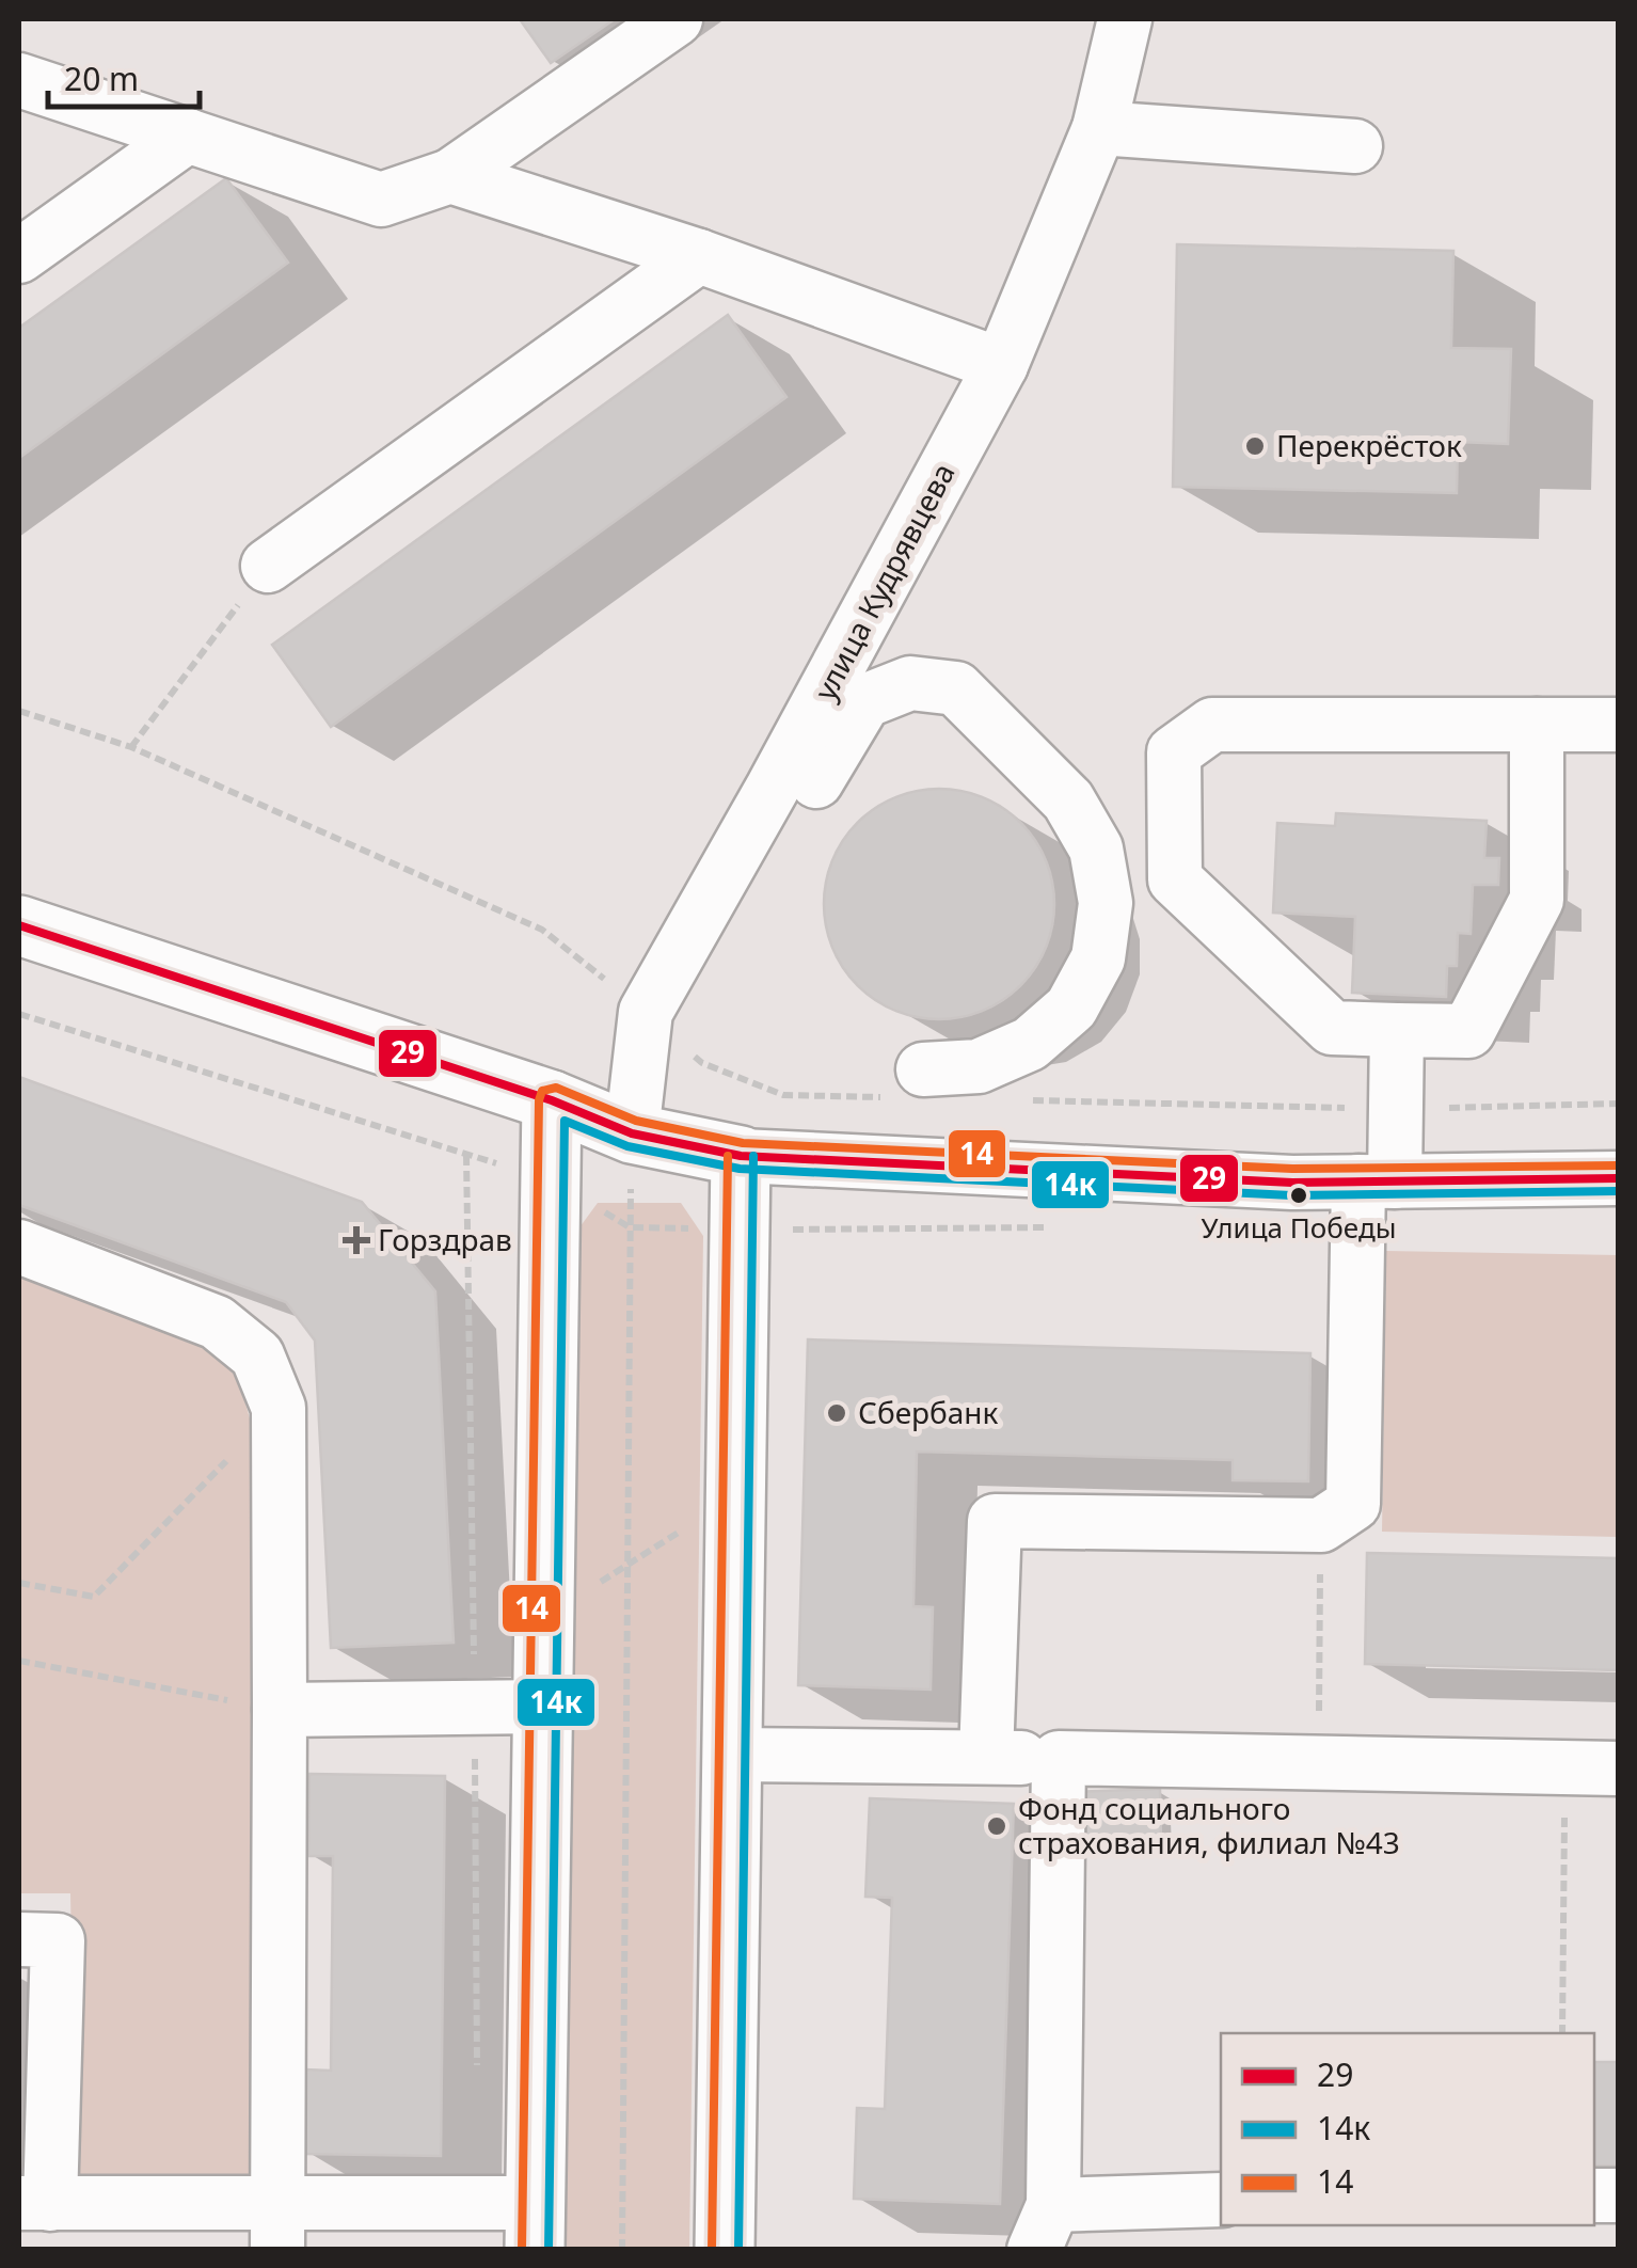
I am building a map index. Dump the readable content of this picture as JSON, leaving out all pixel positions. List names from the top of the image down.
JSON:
{
  "streets": {
    "street": ["улица Кудрявцева"]
  },
  "places": {
    "other": [
      "Перекрёсток",
      "Улица Победы",
      "Сбербанк",
      "Фонд социального страхования, филиал №43"
    ],
    "health": ["Горздрав"]
  },
  "lines": ["transit line 29", "transit line 14", "transit line 14к"],
  "legend": ["29", "14к", "14"],
  "scale_bar": "20 m"
}
